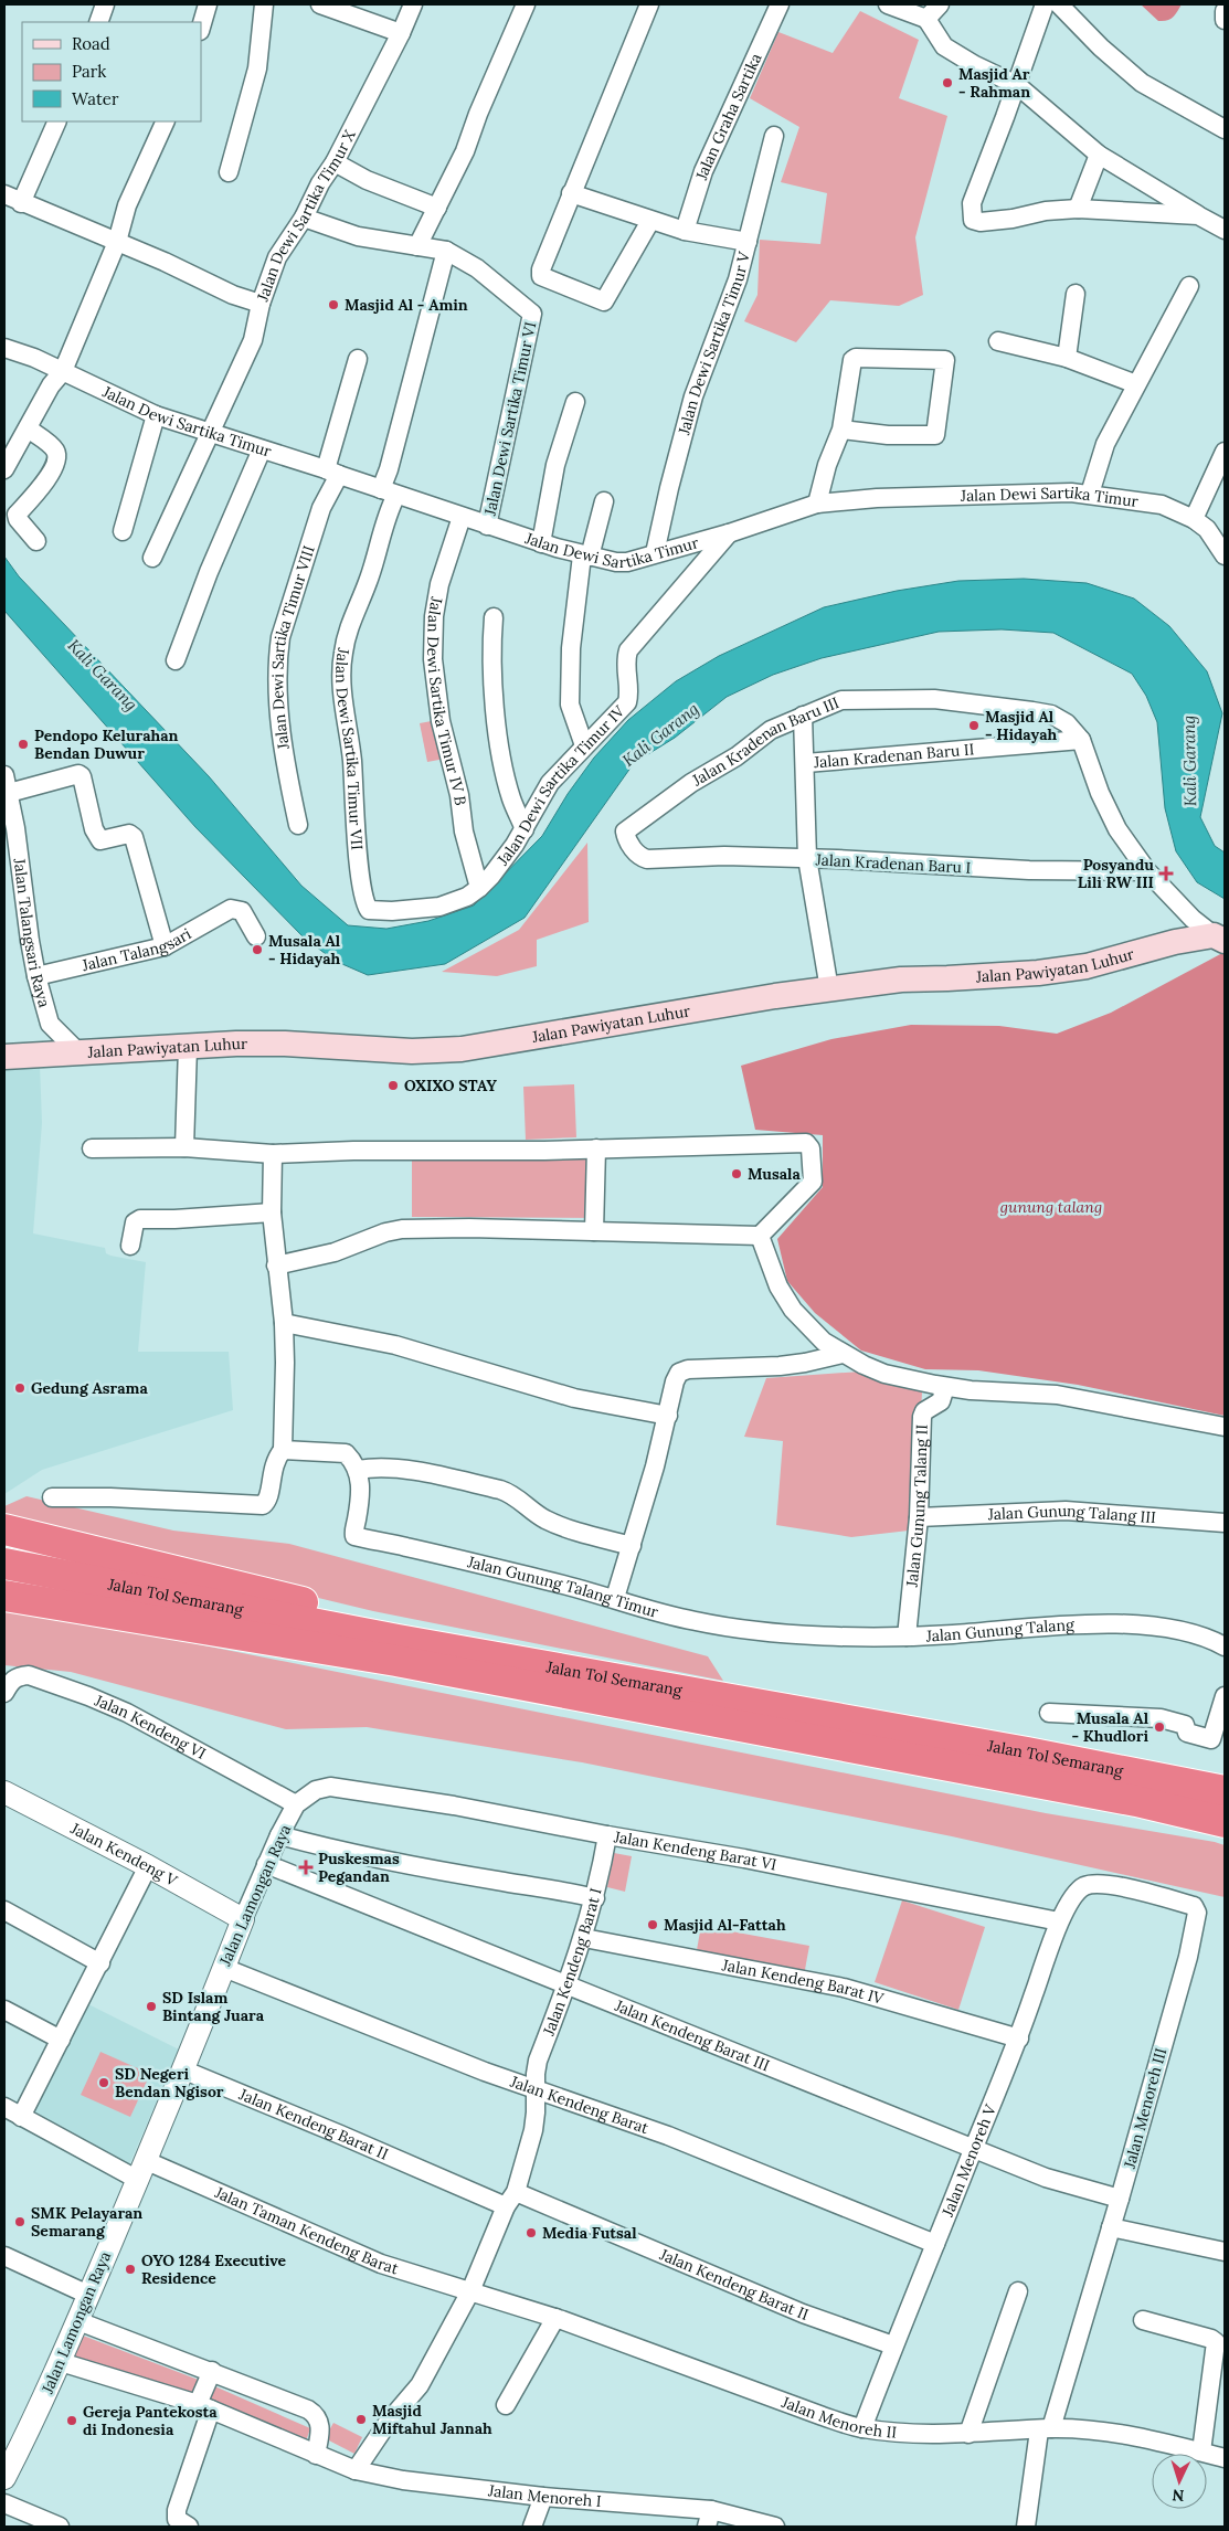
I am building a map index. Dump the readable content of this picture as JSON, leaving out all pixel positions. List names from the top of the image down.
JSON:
{
  "streets": {
    "highway": ["Jalan Tol Semarang"],
    "main road": ["Jalan Pawiyatan Luhur"],
    "street": [
      "Jalan Graha Sartika",
      "Jalan Dewi Sartika Timur X",
      "Jalan Dewi Sartika Timur V",
      "Jalan Dewi Sartika Timur VI",
      "Jalan Dewi Sartika Timur",
      "Jalan Dewi Sartika Timur VIII",
      "Jalan Dewi Sartika Timur IV B",
      "Jalan Kradenan Baru III",
      "Jalan Dewi Sartika Timur VII",
      "Jalan Kradenan Baru II",
      "Jalan Dewi Sartika Timur IV",
      "Jalan Kradenan Baru I",
      "Jalan Talangsari Raya",
      "Jalan Talangsari",
      "Jalan Gunung Talang II",
      "Jalan Gunung Talang III",
      "Jalan Gunung Talang Timur",
      "Jalan Gunung Talang",
      "Jalan Kendeng VI",
      "Jalan Kendeng Barat VI",
      "Jalan Kendeng V",
      "Jalan Lamongan Raya",
      "Jalan Kendeng Barat I",
      "Jalan Kendeng Barat IV",
      "Jalan Kendeng Barat III",
      "Jalan Kendeng Barat",
      "Jalan Menoreh III",
      "Jalan Kendeng Barat II",
      "Jalan Menoreh V",
      "Jalan Taman Kendeng Barat",
      "Jalan Menoreh II",
      "Jalan Menoreh I"
    ]
  },
  "crossings": [
    ["Jalan Dewi Sartika Timur X", "Jalan Dewi Sartika Timur"],
    ["Jalan Dewi Sartika Timur V", "Jalan Dewi Sartika Timur"],
    ["Jalan Dewi Sartika Timur VI", "Jalan Dewi Sartika Timur"],
    ["Jalan Dewi Sartika Timur VI", "Jalan Dewi Sartika Timur VII"],
    ["Jalan Dewi Sartika Timur", "Jalan Dewi Sartika Timur VIII"],
    ["Jalan Dewi Sartika Timur", "Jalan Dewi Sartika Timur IV B"],
    ["Jalan Dewi Sartika Timur", "Jalan Dewi Sartika Timur VII"],
    ["Jalan Dewi Sartika Timur", "Jalan Dewi Sartika Timur IV"],
    ["Jalan Dewi Sartika Timur IV B", "Jalan Dewi Sartika Timur IV"],
    ["Jalan Kradenan Baru III", "Jalan Kradenan Baru II"],
    ["Jalan Kradenan Baru III", "Jalan Kradenan Baru I"],
    ["Jalan Dewi Sartika Timur VII", "Jalan Dewi Sartika Timur IV"],
    ["Jalan Talangsari Raya", "Jalan Talangsari"],
    ["Jalan Talangsari Raya", "Jalan Pawiyatan Luhur"],
    ["Jalan Gunung Talang II", "Jalan Gunung Talang III"],
    ["Jalan Gunung Talang II", "Jalan Gunung Talang"],
    ["Jalan Gunung Talang Timur", "Jalan Gunung Talang"],
    ["Jalan Kendeng VI", "Jalan Lamongan Raya"],
    ["Jalan Kendeng Barat VI", "Jalan Lamongan Raya"],
    ["Jalan Kendeng Barat VI", "Jalan Kendeng Barat I"],
    ["Jalan Kendeng Barat VI", "Jalan Menoreh V"],
    ["Jalan Kendeng V", "Jalan Lamongan Raya"],
    ["Jalan Lamongan Raya", "Jalan Kendeng Barat III"],
    ["Jalan Lamongan Raya", "Jalan Kendeng Barat"],
    ["Jalan Lamongan Raya", "Jalan Kendeng Barat II"],
    ["Jalan Lamongan Raya", "Jalan Taman Kendeng Barat"],
    ["Jalan Lamongan Raya", "Jalan Menoreh I"],
    ["Jalan Kendeng Barat I", "Jalan Kendeng Barat IV"],
    ["Jalan Kendeng Barat I", "Jalan Kendeng Barat III"],
    ["Jalan Kendeng Barat I", "Jalan Kendeng Barat"],
    ["Jalan Kendeng Barat I", "Jalan Kendeng Barat II"],
    ["Jalan Kendeng Barat I", "Jalan Taman Kendeng Barat"],
    ["Jalan Kendeng Barat I", "Jalan Menoreh II"],
    ["Jalan Kendeng Barat I", "Jalan Menoreh I"],
    ["Jalan Kendeng Barat IV", "Jalan Menoreh V"],
    ["Jalan Kendeng Barat III", "Jalan Menoreh III"],
    ["Jalan Kendeng Barat III", "Jalan Menoreh V"],
    ["Jalan Kendeng Barat", "Jalan Menoreh V"],
    ["Jalan Menoreh III", "Jalan Menoreh V"],
    ["Jalan Menoreh III", "Jalan Menoreh II"],
    ["Jalan Kendeng Barat II", "Jalan Menoreh V"],
    ["Jalan Menoreh V", "Jalan Menoreh II"],
    ["Jalan Taman Kendeng Barat", "Jalan Menoreh II"]
  ],
  "water": ["Kali Garang"],
  "parks": ["gunung talang"],
  "places": {
    "other": [
      "Masjid Ar - Rahman",
      "Masjid Al - Amin",
      "Masjid Al - Hidayah",
      "Pendopo Kelurahan Bendan Duwur",
      "Musala Al - Hidayah",
      "OXIXO STAY",
      "Musala",
      "Gedung Asrama",
      "Musala Al - Khudlori",
      "Masjid Al-Fattah",
      "SD Islam Bintang Juara",
      "SD Negeri Bendan Ngisor",
      "SMK Pelayaran Semarang",
      "Media Futsal",
      "OYO 1284 Executive Residence",
      "Masjid Miftahul Jannah",
      "Gereja Pantekosta di Indonesia"
    ],
    "health": ["Posyandu Lili RW III", "Puskesmas Pegandan"]
  },
  "legend": ["Road", "Park", "Water"],
  "north": "bottom"
}
